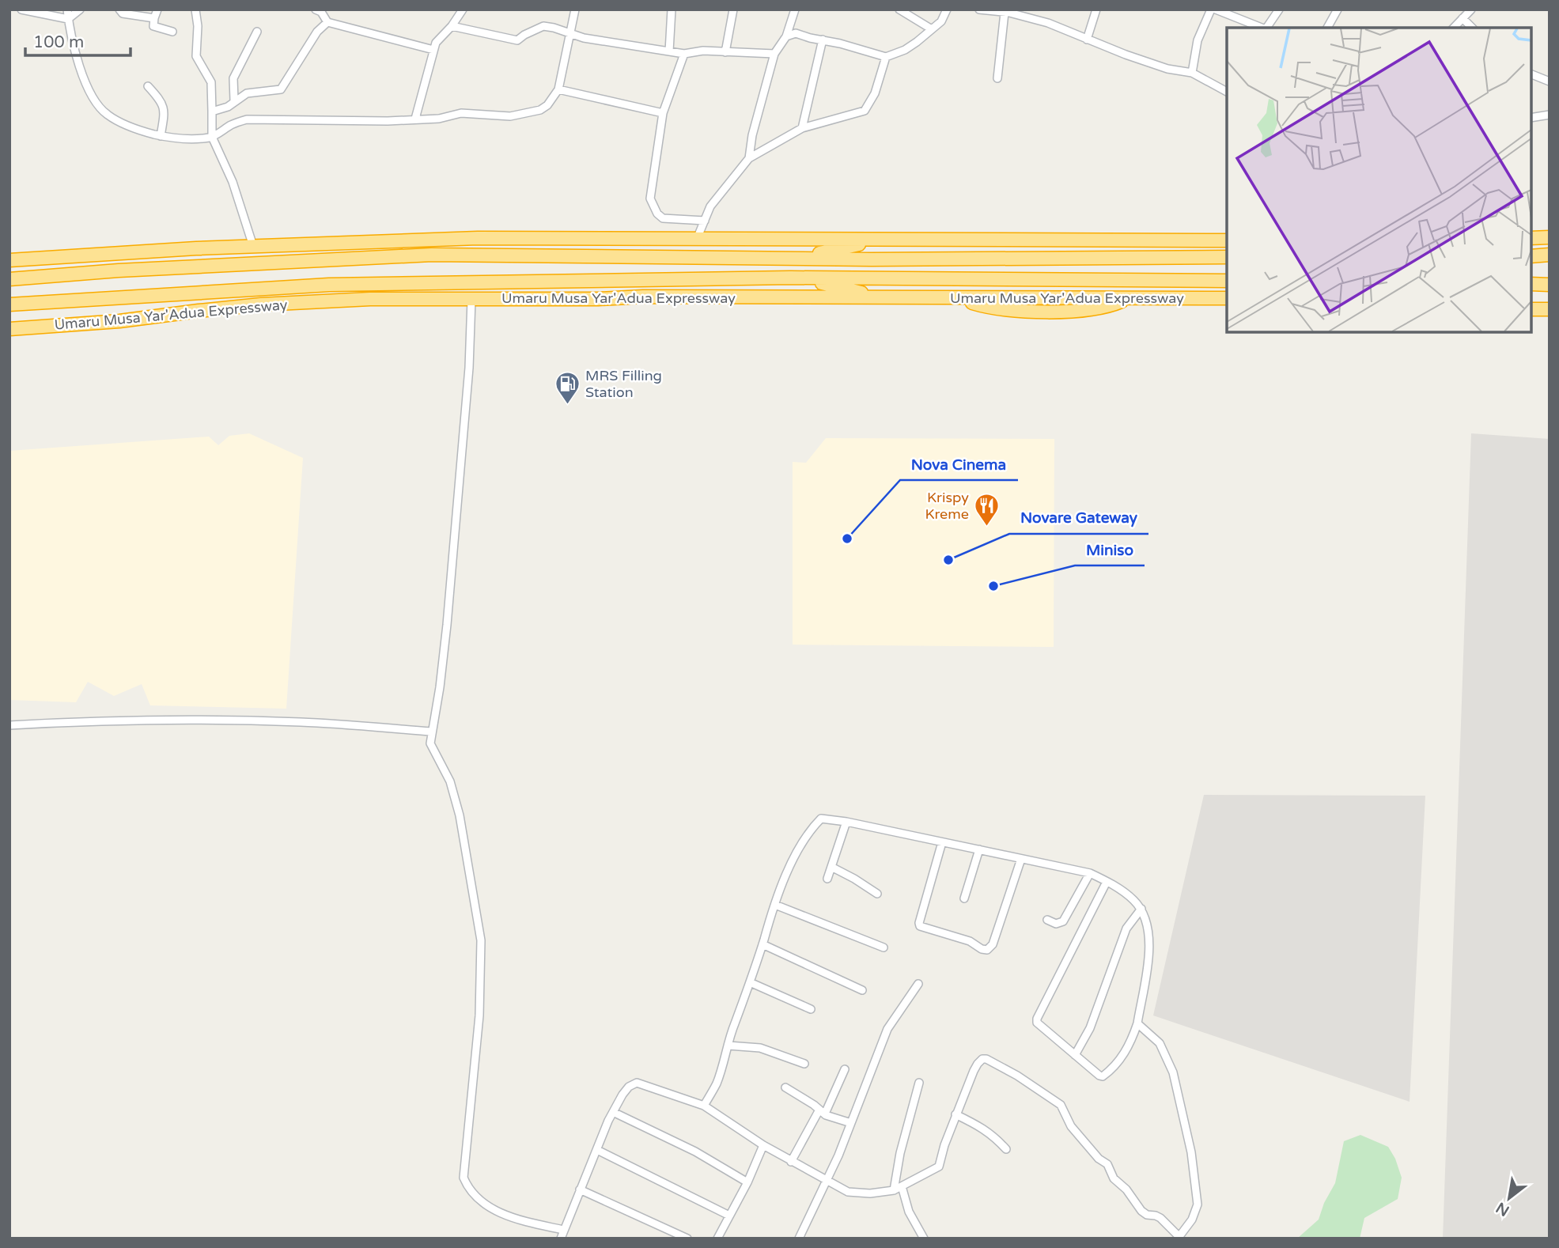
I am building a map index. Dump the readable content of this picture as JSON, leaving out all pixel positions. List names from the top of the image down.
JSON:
{
  "streets": {
    "highway": ["Umaru Musa Yar'Adua Expressway"]
  },
  "places": {
    "fuel station": ["MRS Filling Station"],
    "restaurant": ["Krispy Kreme"],
    "other": ["Nova Cinema", "Novare Gateway", "Miniso"]
  },
  "scale_bar": "100 m",
  "north": "bottom left"
}
